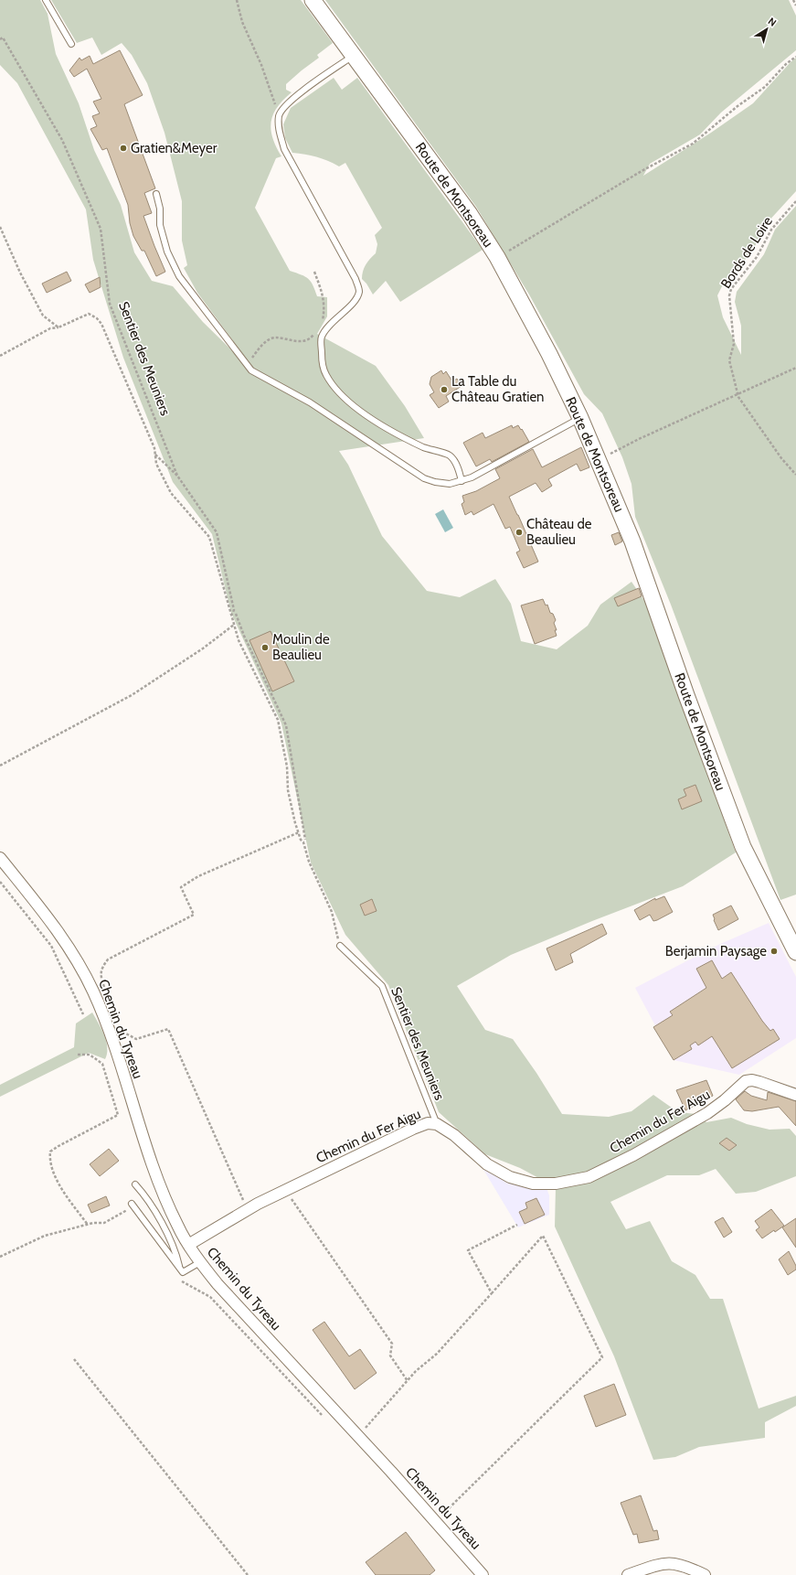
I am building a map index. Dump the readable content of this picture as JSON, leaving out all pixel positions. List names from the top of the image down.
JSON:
{
  "streets": {
    "main road": ["Route de Montsoreau"],
    "street": ["Chemin du Tyreau", "Chemin du Fer Aigu"],
    "lane": ["Sentier des Meuniers"],
    "path": ["Bords de Loire"]
  },
  "crossings": [
    ["Sentier des Meuniers", "Chemin du Fer Aigu"],
    ["Chemin du Tyreau", "Chemin du Fer Aigu"]
  ],
  "places": [
    "Gratien&Meyer",
    "La Table du Château Gratien",
    "Château de Beaulieu",
    "Moulin de Beaulieu",
    "Berjamin Paysage"
  ],
  "north": "top right"
}
